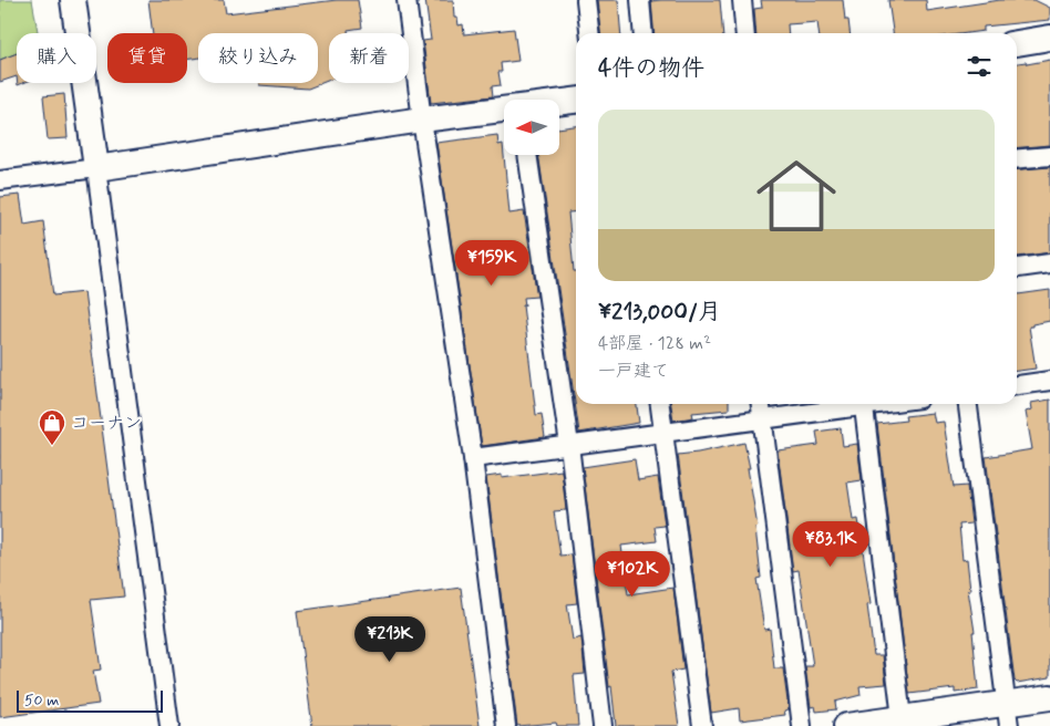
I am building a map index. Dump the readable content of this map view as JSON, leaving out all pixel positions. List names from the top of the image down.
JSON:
{
  "places": {
    "shop": ["コーナン"]
  },
  "scale_bar": "50 m",
  "north": "left",
  "page": {
    "chip": [
      "購入",
      "賃貸",
      "絞り込み",
      "新着"
    ],
    "heading": "4件の物件",
    "list": [
      {
        "name": "¥213,000/月",
        "note": "4部屋 · 128 m² · 一戸建て"
      }
    ],
    "price": [
      "¥159K",
      "¥83.1K",
      "¥102K",
      "¥213K"
    ],
    "scale": "50 m"
  }
}
